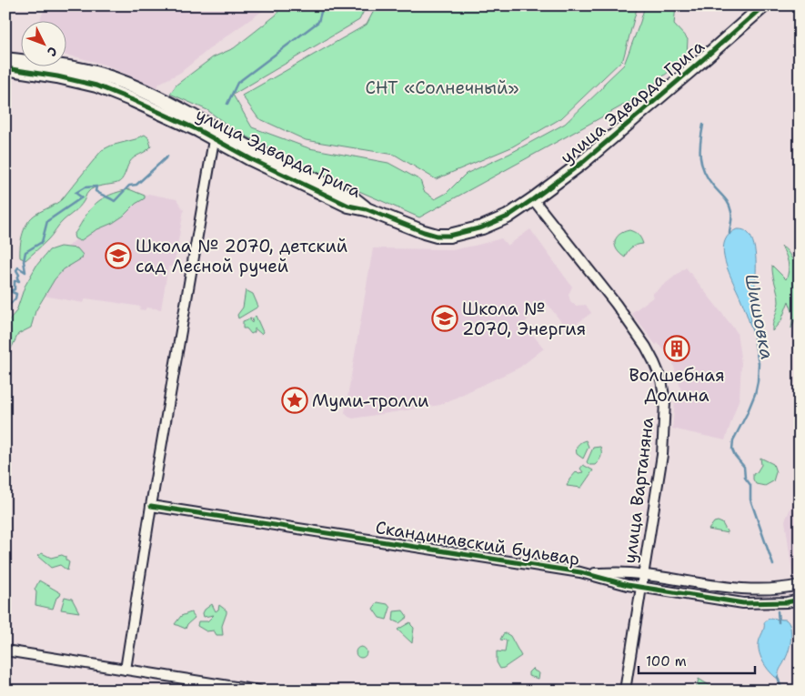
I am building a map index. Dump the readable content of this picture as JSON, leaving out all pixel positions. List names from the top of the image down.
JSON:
{
  "streets": {
    "street": ["улица Эдварда Грига", "улица Вартаняна", "Скандинавский бульвар"]
  },
  "crossings": [
    ["улица Эдварда Грига", "улица Вартаняна"],
    ["улица Вартаняна", "Скандинавский бульвар"]
  ],
  "water": ["Шишовка"],
  "parks": ["СНТ «Солнечный»"],
  "places": {
    "school or university": ["Школа № 2070, детский сад Лесной ручей", "Школа № 2070, Энергия"],
    "building": ["Волшебная Долина"],
    "place": ["Муми-тролли"]
  },
  "scale_bar": "100 m",
  "north": "bottom right"
}
